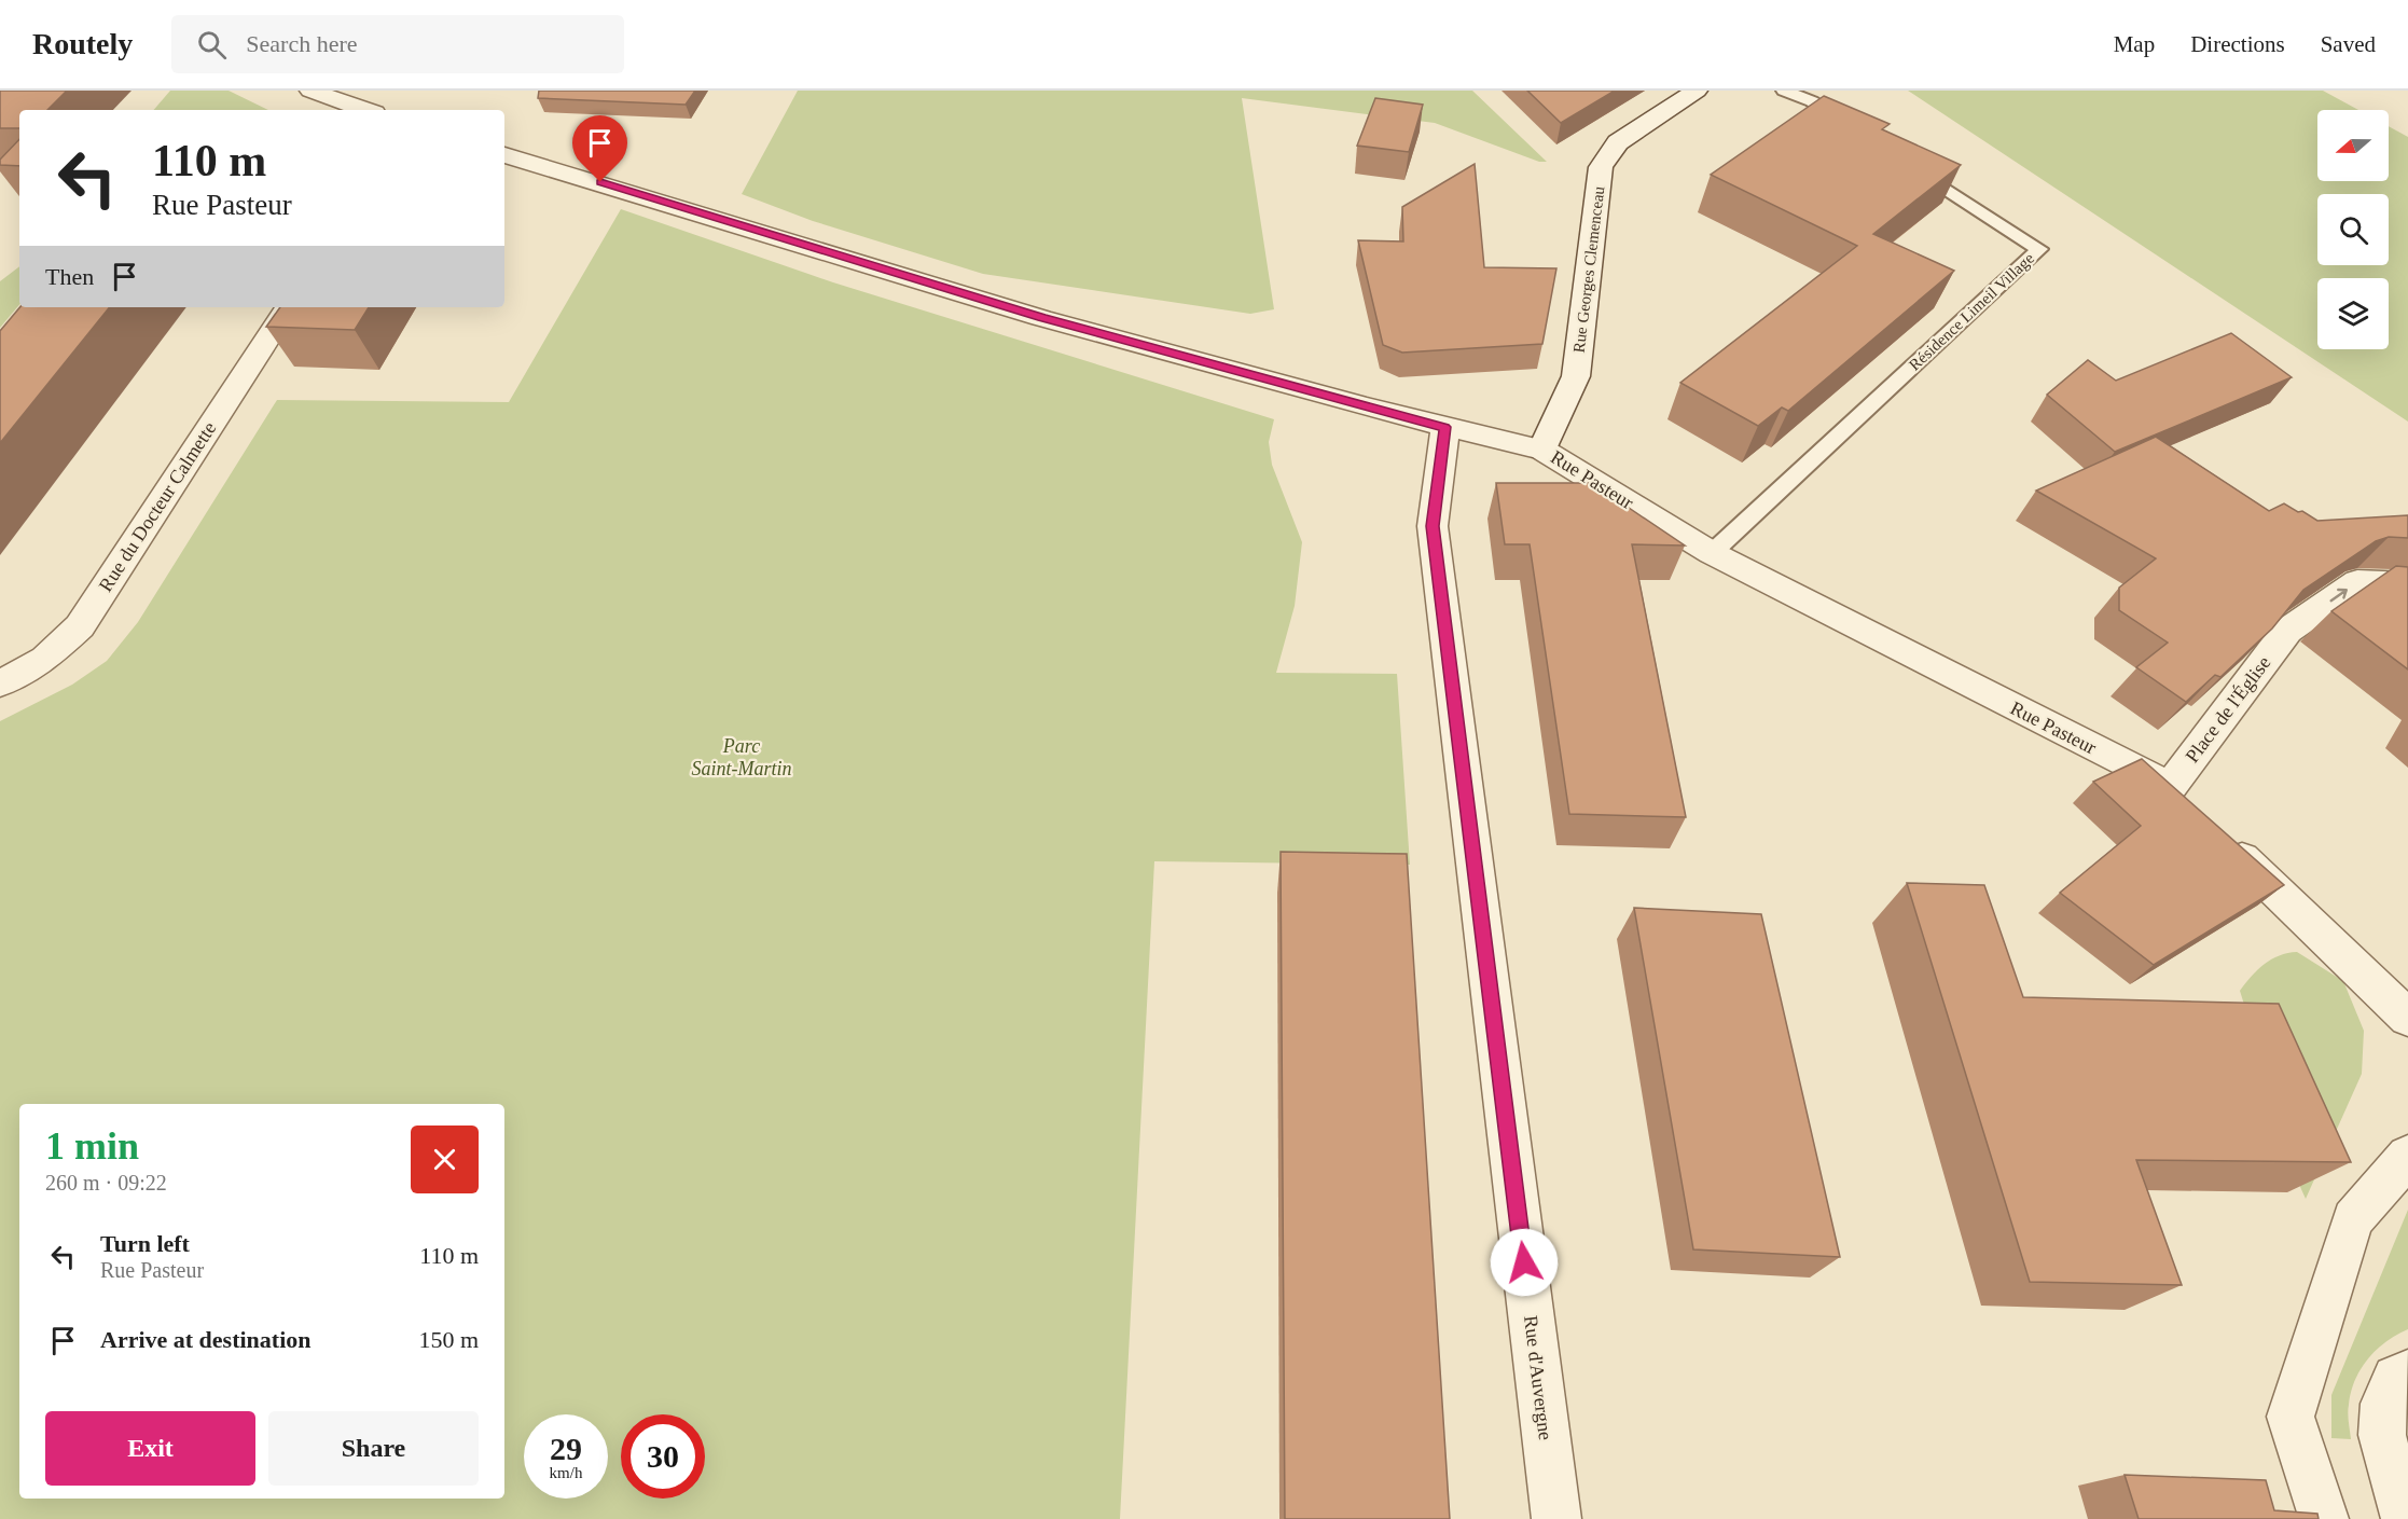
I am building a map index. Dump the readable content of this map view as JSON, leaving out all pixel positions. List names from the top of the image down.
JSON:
{
  "streets": {
    "street": [
      "Rue Georges Clemenceau",
      "Rue Pasteur",
      "Rue du Docteur Calmette",
      "Place de l'Église",
      "Rue d'Auvergne"
    ],
    "lane": ["Résidence Limeil Village"]
  },
  "crossings": [
    ["Rue Georges Clemenceau", "Rue Pasteur"],
    ["Résidence Limeil Village", "Rue Pasteur"],
    ["Rue Pasteur", "Place de l'Église"],
    ["Rue Pasteur", "Rue d'Auvergne"]
  ],
  "one_way": ["Place de l'Église"],
  "parks": ["Parc Saint-Martin"],
  "north": "left",
  "page": {
    "header": "Routely",
    "search": "Search here",
    "nav": ["Map", "Directions", "Saved"],
    "turn": ["110 m", "Rue Pasteur"],
    "then": "Then",
    "heading": ["1 min", "260 m · 09:22"],
    "list": [
      {
        "name": "Turn left",
        "note": "Rue Pasteur",
        "value": "110 m"
      },
      {
        "name": "Arrive at destination",
        "value": "150 m"
      }
    ],
    "buttons": ["Exit", "Share"],
    "speed": "29 km/h",
    "limit": "30"
  }
}
